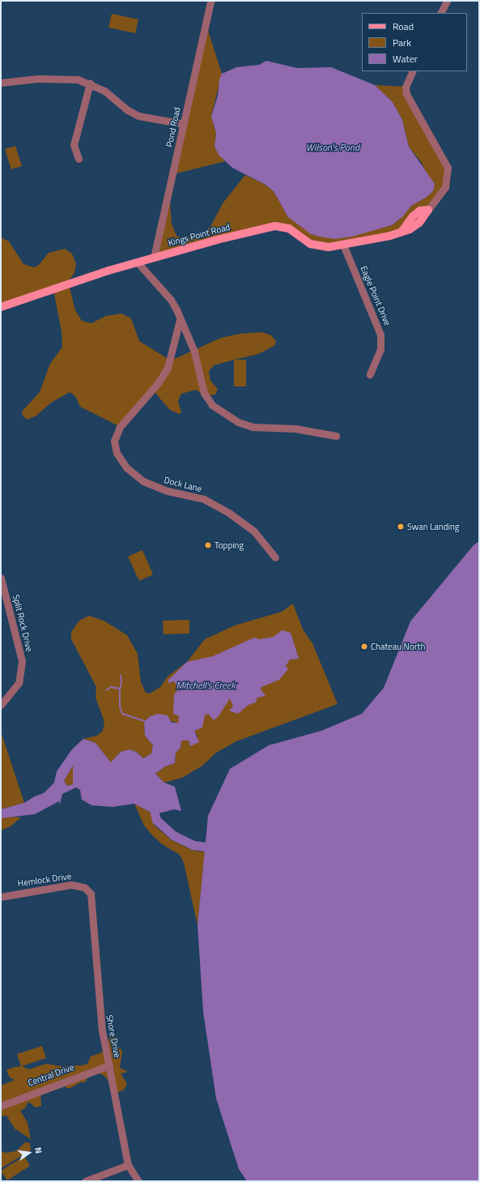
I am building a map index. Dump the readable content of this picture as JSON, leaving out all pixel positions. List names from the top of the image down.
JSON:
{
  "streets": {
    "main road": ["Kings Point Road"],
    "street": [
      "Pond Road",
      "Eagle Point Drive",
      "Dock Lane",
      "Split Rock Drive",
      "Hemlock Drive",
      "Shore Drive",
      "Central Drive"
    ]
  },
  "crossings": [
    ["Pond Road", "Kings Point Road"],
    ["Kings Point Road", "Eagle Point Drive"],
    ["Hemlock Drive", "Shore Drive"],
    ["Shore Drive", "Central Drive"]
  ],
  "water": ["Wilson's Pond", "Mitchell's Creek"],
  "places": ["Swan Landing", "Topping", "Chateau North"],
  "legend": ["Road", "Park", "Water"],
  "north": "right"
}
